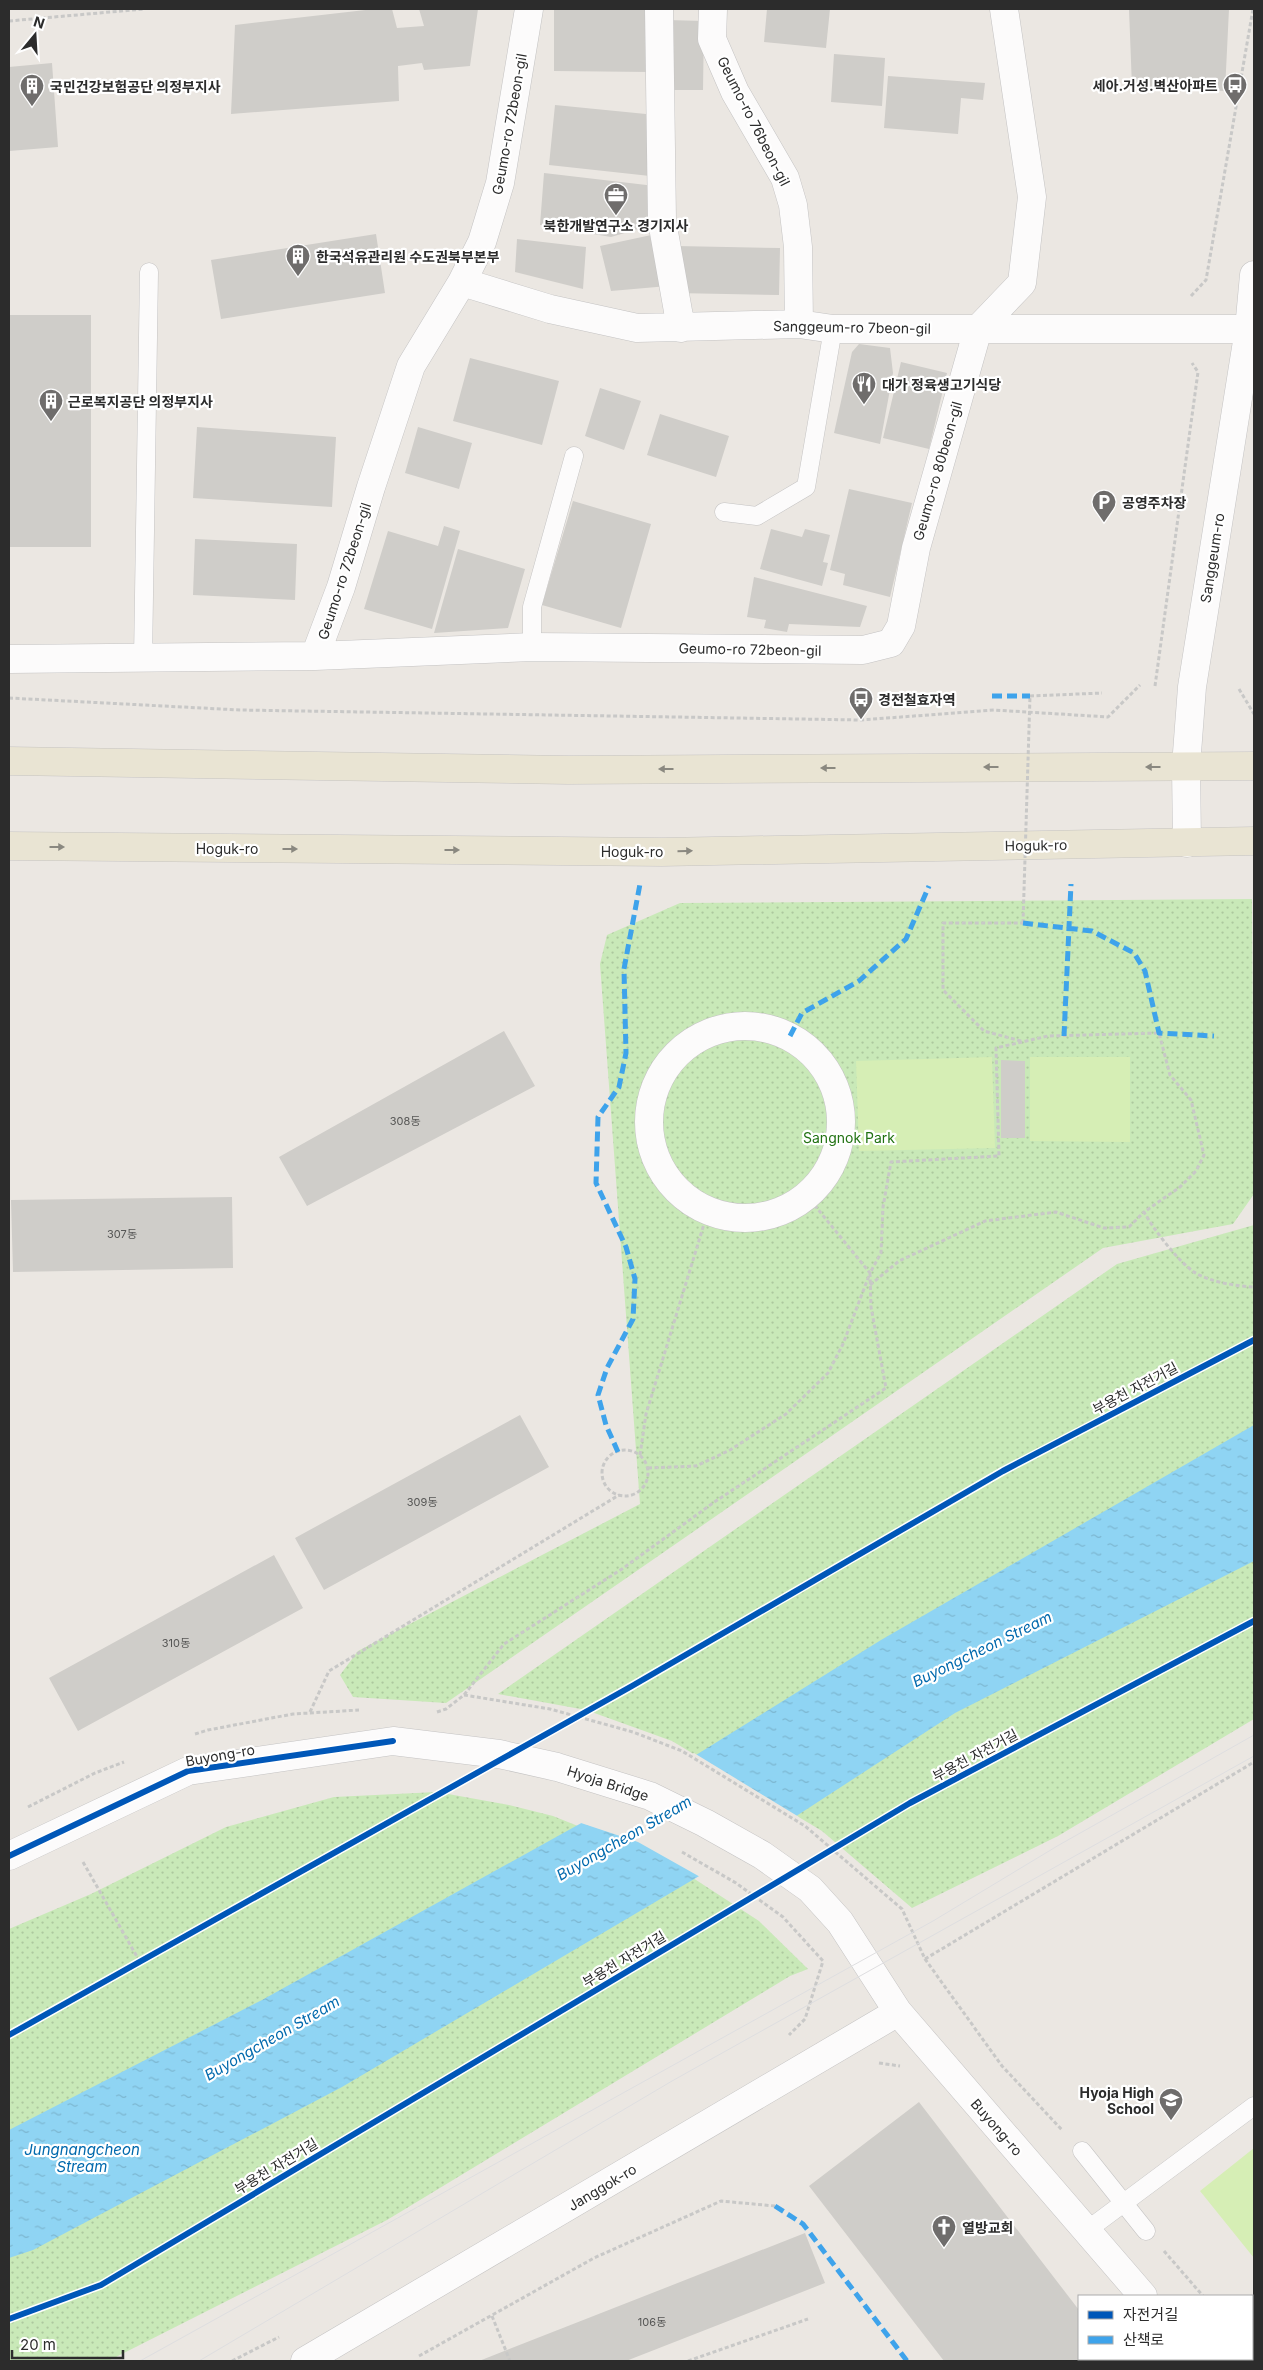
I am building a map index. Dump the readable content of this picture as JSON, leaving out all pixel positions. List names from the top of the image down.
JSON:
{
  "streets": {
    "main road": ["Hoguk-ro"],
    "street": [
      "Geumo-ro 76beon-gil",
      "Geumo-ro 72beon-gil",
      "Sanggeum-ro 7beon-gil",
      "Geumo-ro 80beon-gil",
      "Sanggeum-ro",
      "Buyong-ro",
      "Hyoja Bridge",
      "Janggok-ro"
    ],
    "cycle path": ["부용천 자전거길"]
  },
  "crossings": [
    ["Geumo-ro 76beon-gil", "Sanggeum-ro 7beon-gil"],
    ["Geumo-ro 72beon-gil", "Sanggeum-ro 7beon-gil"],
    ["Geumo-ro 72beon-gil", "Geumo-ro 80beon-gil"],
    ["Sanggeum-ro 7beon-gil", "Geumo-ro 80beon-gil"],
    ["Sanggeum-ro 7beon-gil", "Sanggeum-ro"],
    ["Sanggeum-ro", "Hoguk-ro"],
    ["Buyong-ro", "Hyoja Bridge"],
    ["Buyong-ro", "Janggok-ro"]
  ],
  "water": ["Buyongcheon Stream", "Jungnangcheon Stream"],
  "parks": ["Sangnok Park"],
  "places": {
    "bus stop": ["세아.거성.벽산아파트", "경전철효자역"],
    "building": ["국민건강보험공단 의정부지사", "한국석유관리원 수도권북부본부", "근로복지공단 의정부지사"],
    "office": ["북한개발연구소 경기지사"],
    "restaurant": ["대가 정육생고기식당"],
    "parking": ["공영주차장"],
    "school or university": ["Hyoja High School"],
    "church": ["열방교회"]
  },
  "house_numbers": [
    "308동",
    "307동",
    "309동",
    "310동",
    "106동"
  ],
  "legend": ["자전거길", "산책로"],
  "scale_bar": "20 m",
  "north": "top"
}
